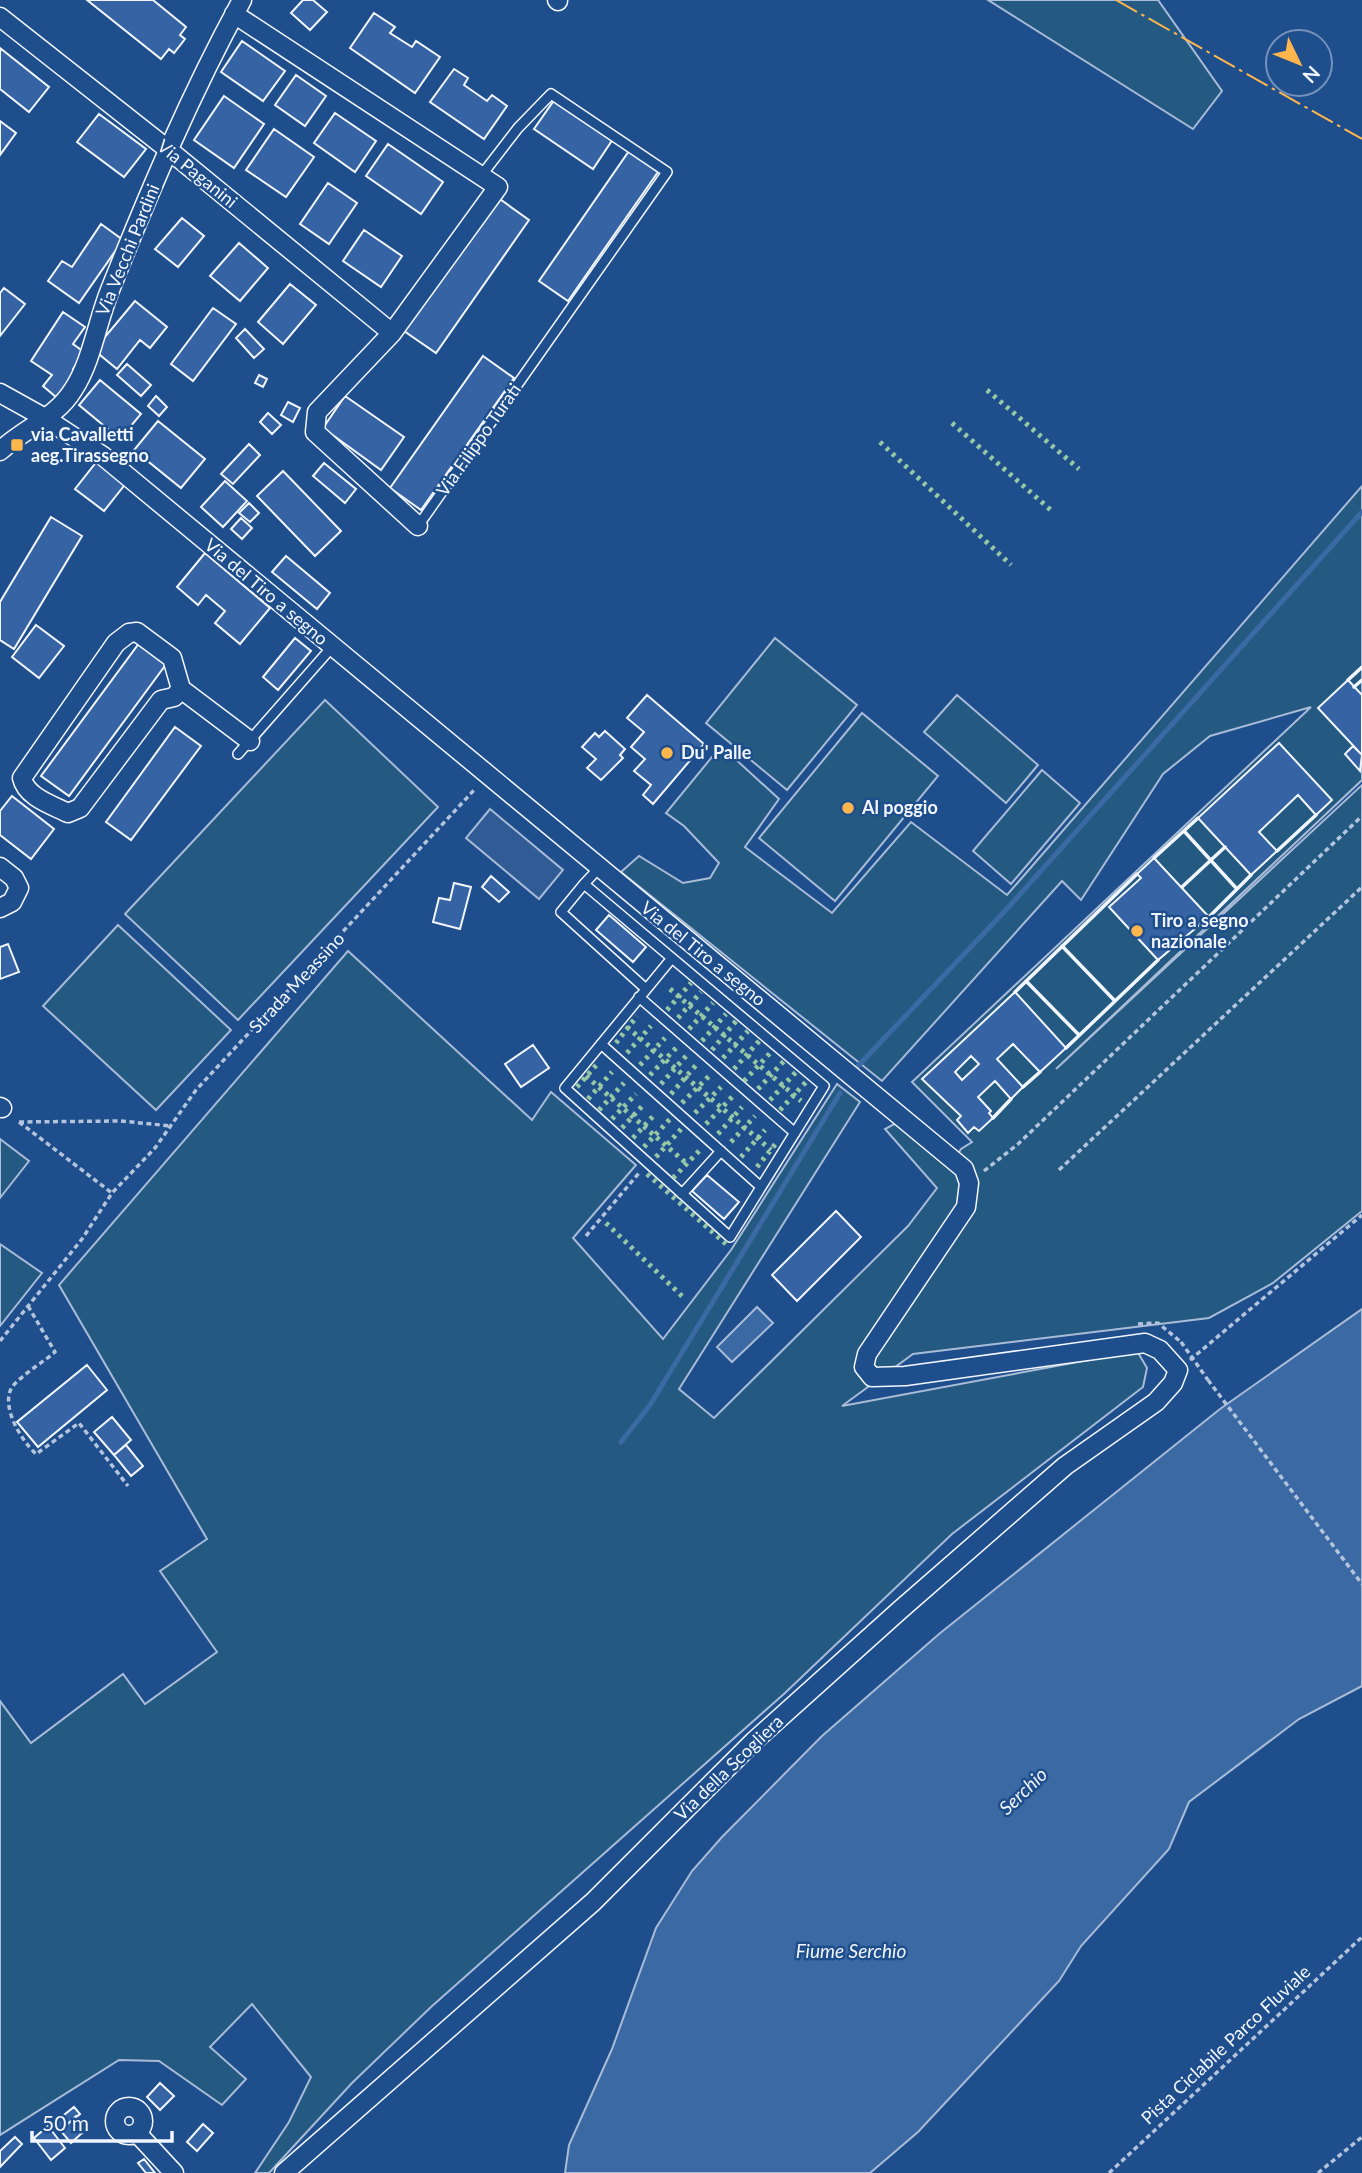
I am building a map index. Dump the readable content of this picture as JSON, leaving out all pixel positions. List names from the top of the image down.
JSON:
{
  "streets": {
    "street": [
      "Via Paganini",
      "Via Vecchi Pardini",
      "Via Filippo Turati",
      "Via del Tiro a segno",
      "Via della Scogliera"
    ],
    "path": ["Strada Meassino", "Pista Ciclabile Parco Fluviale"]
  },
  "crossings": [
    ["Via Paganini", "Via Vecchi Pardini"],
    ["Via Paganini", "Via Filippo Turati"],
    ["Via Vecchi Pardini", "Via del Tiro a segno"],
    ["Via del Tiro a segno", "Strada Meassino"]
  ],
  "water": ["Serchio", "Fiume Serchio"],
  "places": {
    "transit": ["via Cavalletti aeg.Tirassegno"],
    "other": ["Du' Palle", "Al poggio", "Tiro a segno nazionale"]
  },
  "scale_bar": "50 m",
  "north": "bottom right"
}
